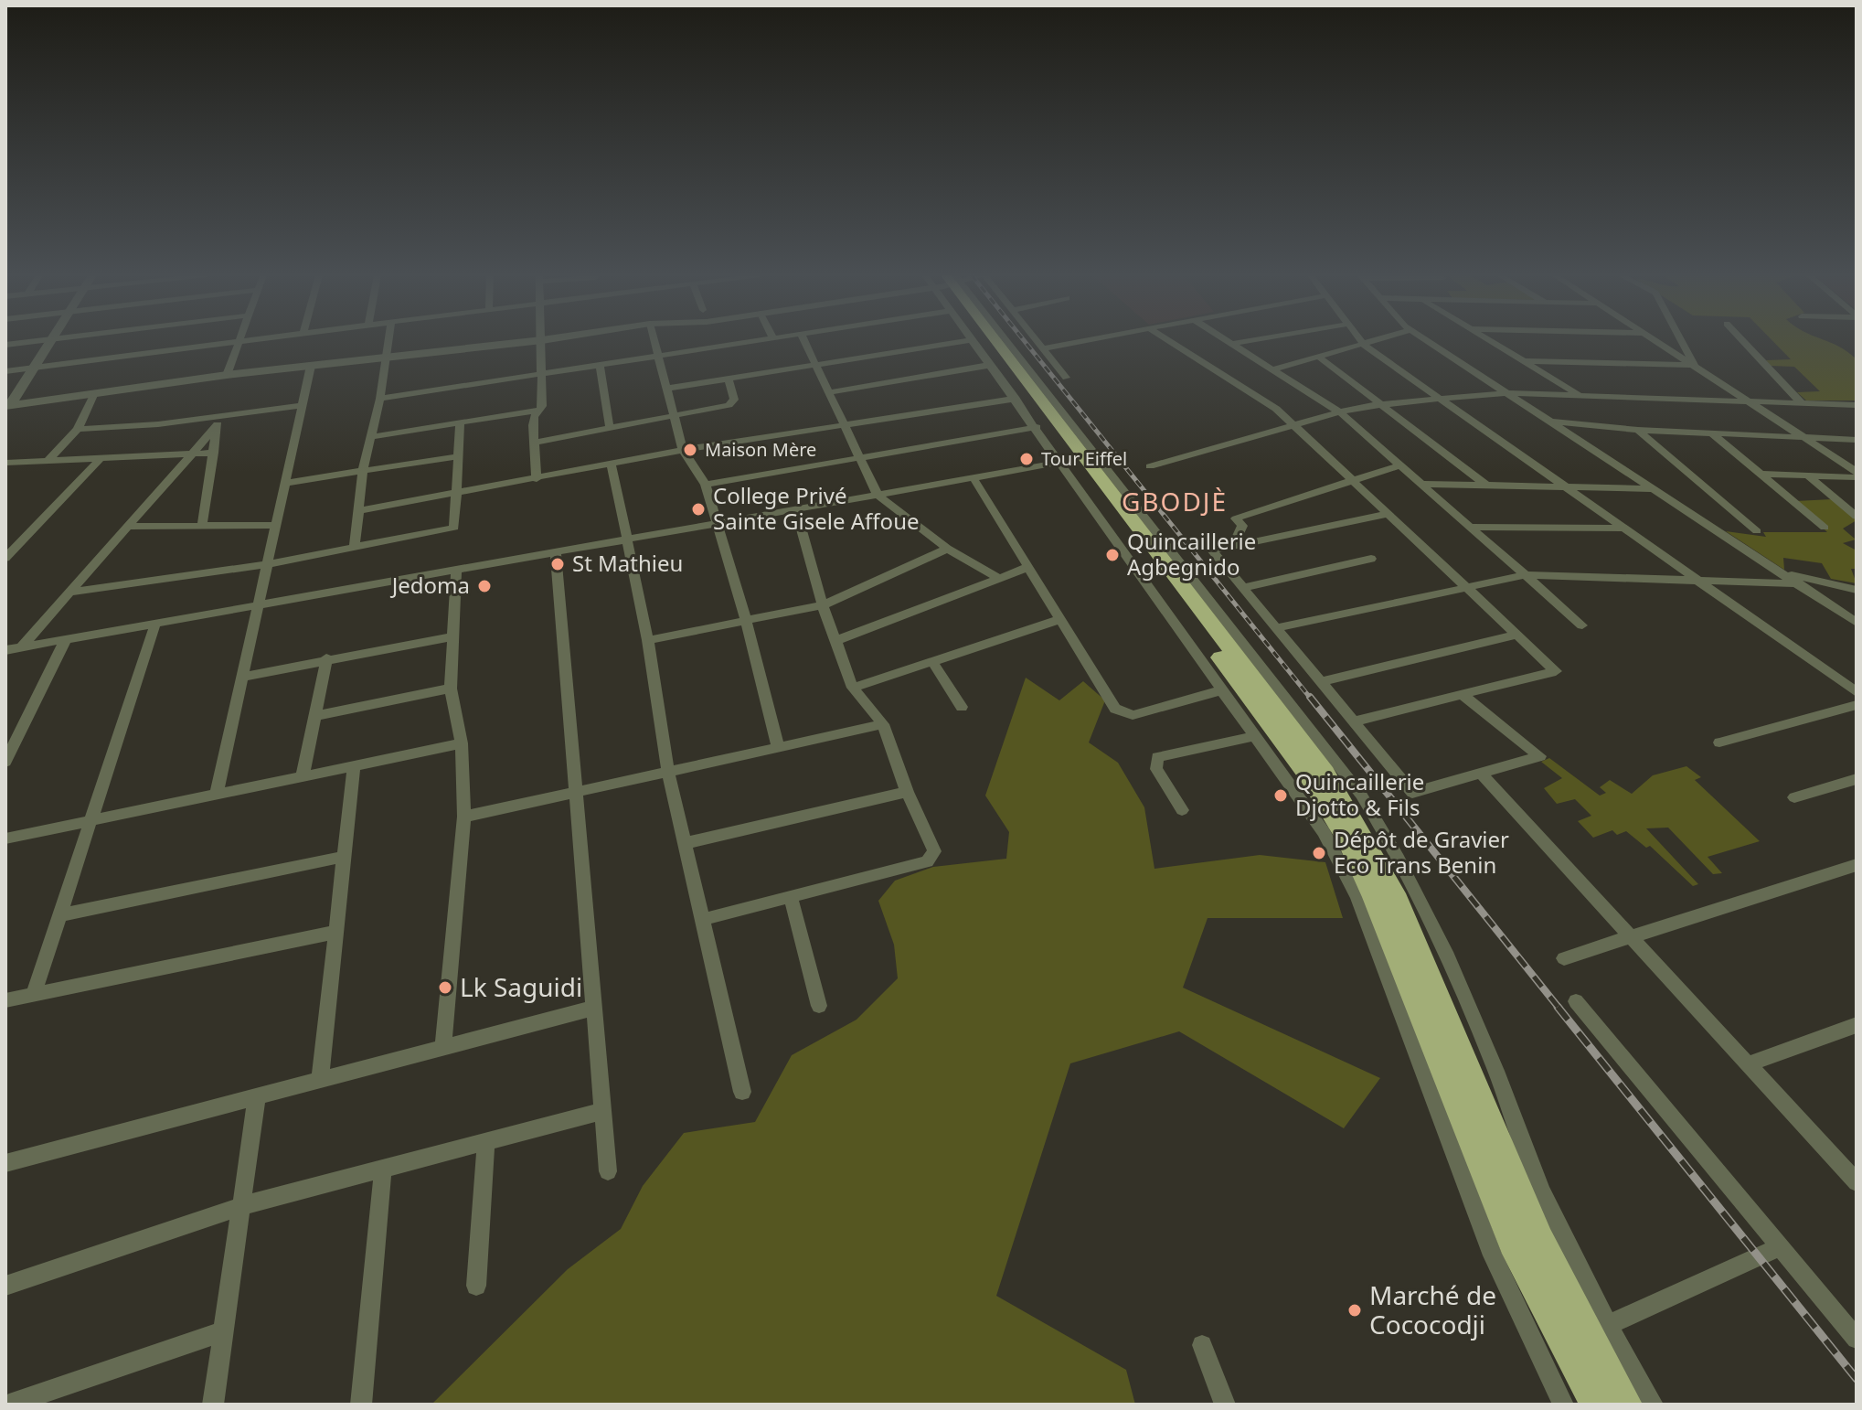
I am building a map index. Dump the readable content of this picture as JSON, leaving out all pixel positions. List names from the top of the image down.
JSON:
{
  "districts": ["GBODJÈ"],
  "places": [
    "Maison Mère",
    "Tour Eiffel",
    "College Privé Sainte Gisele Affoue",
    "Quincaillerie Agbegnido",
    "St Mathieu",
    "Jedoma",
    "Quincaillerie Djotto & Fils",
    "Dépôt de Gravier Eco Trans Benin",
    "Lk Saguidi",
    "Marché de Cococodji"
  ]
}
